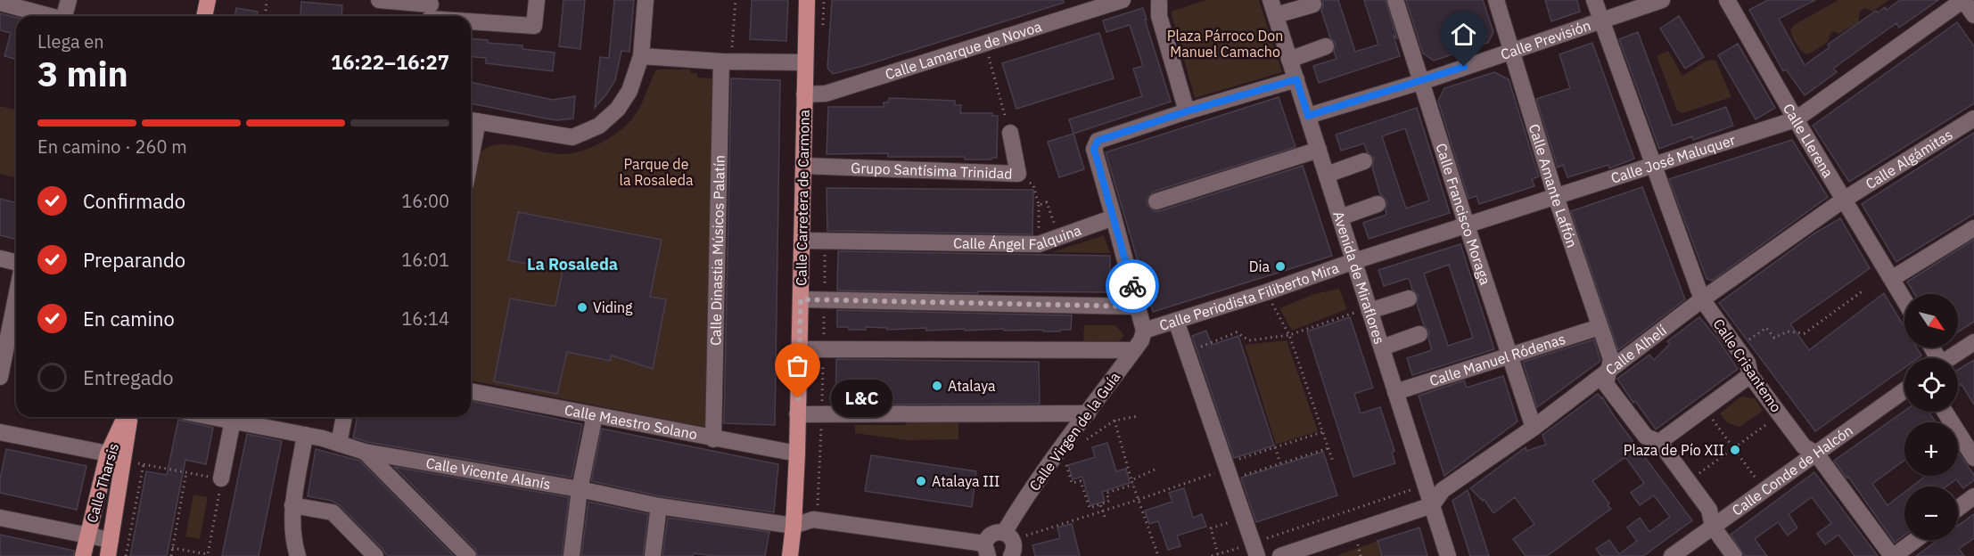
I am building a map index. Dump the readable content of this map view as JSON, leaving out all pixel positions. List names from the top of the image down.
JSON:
{
  "streets": {
    "main road": ["Calle Carretera de Carmona", "Calle Tharsis"],
    "street": [
      "Calle Previsión",
      "Calle Lamarque de Novoa",
      "Calle Llerena",
      "Calle Algámitas",
      "Calle José Maluquer",
      "Grupo Santísima Trinidad",
      "Calle Amante Laffón",
      "Calle Francisco Moraga",
      "Calle Ángel Falquina",
      "Calle Dinastia Músicos Palatín",
      "Avenida de Miraflores",
      "Calle Periodista Filiberto Mira",
      "Calle Alhelí",
      "Calle Manuel Ródenas",
      "Calle Crisantemo",
      "Calle Maestro Solano",
      "Calle Virgen de la Guía",
      "Calle Conde de Halcón",
      "Calle Vicente Alanís"
    ]
  },
  "crossings": [
    ["Calle Previsión", "Calle Amante Laffón"],
    ["Calle Previsión", "Calle Francisco Moraga"],
    ["Calle Previsión", "Avenida de Miraflores"],
    ["Calle Previsión", "Calle Crisantemo"],
    ["Calle Lamarque de Novoa", "Calle Carretera de Carmona"],
    ["Calle Llerena", "Calle Algámitas"],
    ["Calle Llerena", "Calle José Maluquer"],
    ["Calle Llerena", "Calle Alhelí"],
    ["Calle Algámitas", "Calle Alhelí"],
    ["Calle José Maluquer", "Calle Amante Laffón"],
    ["Calle José Maluquer", "Calle Francisco Moraga"],
    ["Calle José Maluquer", "Avenida de Miraflores"],
    ["Calle José Maluquer", "Calle Periodista Filiberto Mira"],
    ["Calle José Maluquer", "Calle Crisantemo"],
    ["Grupo Santísima Trinidad", "Calle Carretera de Carmona"],
    ["Calle Amante Laffón", "Calle Alhelí"],
    ["Calle Amante Laffón", "Calle Manuel Ródenas"],
    ["Calle Amante Laffón", "Calle Conde de Halcón"],
    ["Calle Carretera de Carmona", "Calle Ángel Falquina"],
    ["Calle Carretera de Carmona", "Calle Maestro Solano"],
    ["Calle Carretera de Carmona", "Calle Vicente Alanís"],
    ["Calle Francisco Moraga", "Calle Alhelí"],
    ["Calle Francisco Moraga", "Calle Manuel Ródenas"],
    ["Calle Dinastia Músicos Palatín", "Calle Maestro Solano"],
    ["Avenida de Miraflores", "Calle Periodista Filiberto Mira"],
    ["Avenida de Miraflores", "Calle Alhelí"],
    ["Avenida de Miraflores", "Calle Manuel Ródenas"],
    ["Calle Periodista Filiberto Mira", "Calle Virgen de la Guía"],
    ["Calle Alhelí", "Calle Crisantemo"],
    ["Calle Crisantemo", "Calle Conde de Halcón"]
  ],
  "districts": ["La Rosaleda"],
  "parks": ["Plaza Párroco Don Manuel Camacho", "Parque de la Rosaleda"],
  "places": [
    "Dia",
    "Viding",
    "Atalaya",
    "L&C",
    "Plaza de Pío XII",
    "Atalaya III"
  ],
  "north": "bottom right",
  "page": {
    "heading": ["3 min", "Llega en", "16:22–16:27"],
    "bar": "En camino · 260 m",
    "list": [
      ["Confirmado", "16:00"],
      ["Preparando", "16:01"],
      ["En camino", "16:14"],
      "Entregado"
    ],
    "map_buttons": ["+", "−"],
    "bubble": "L&C"
  }
}
